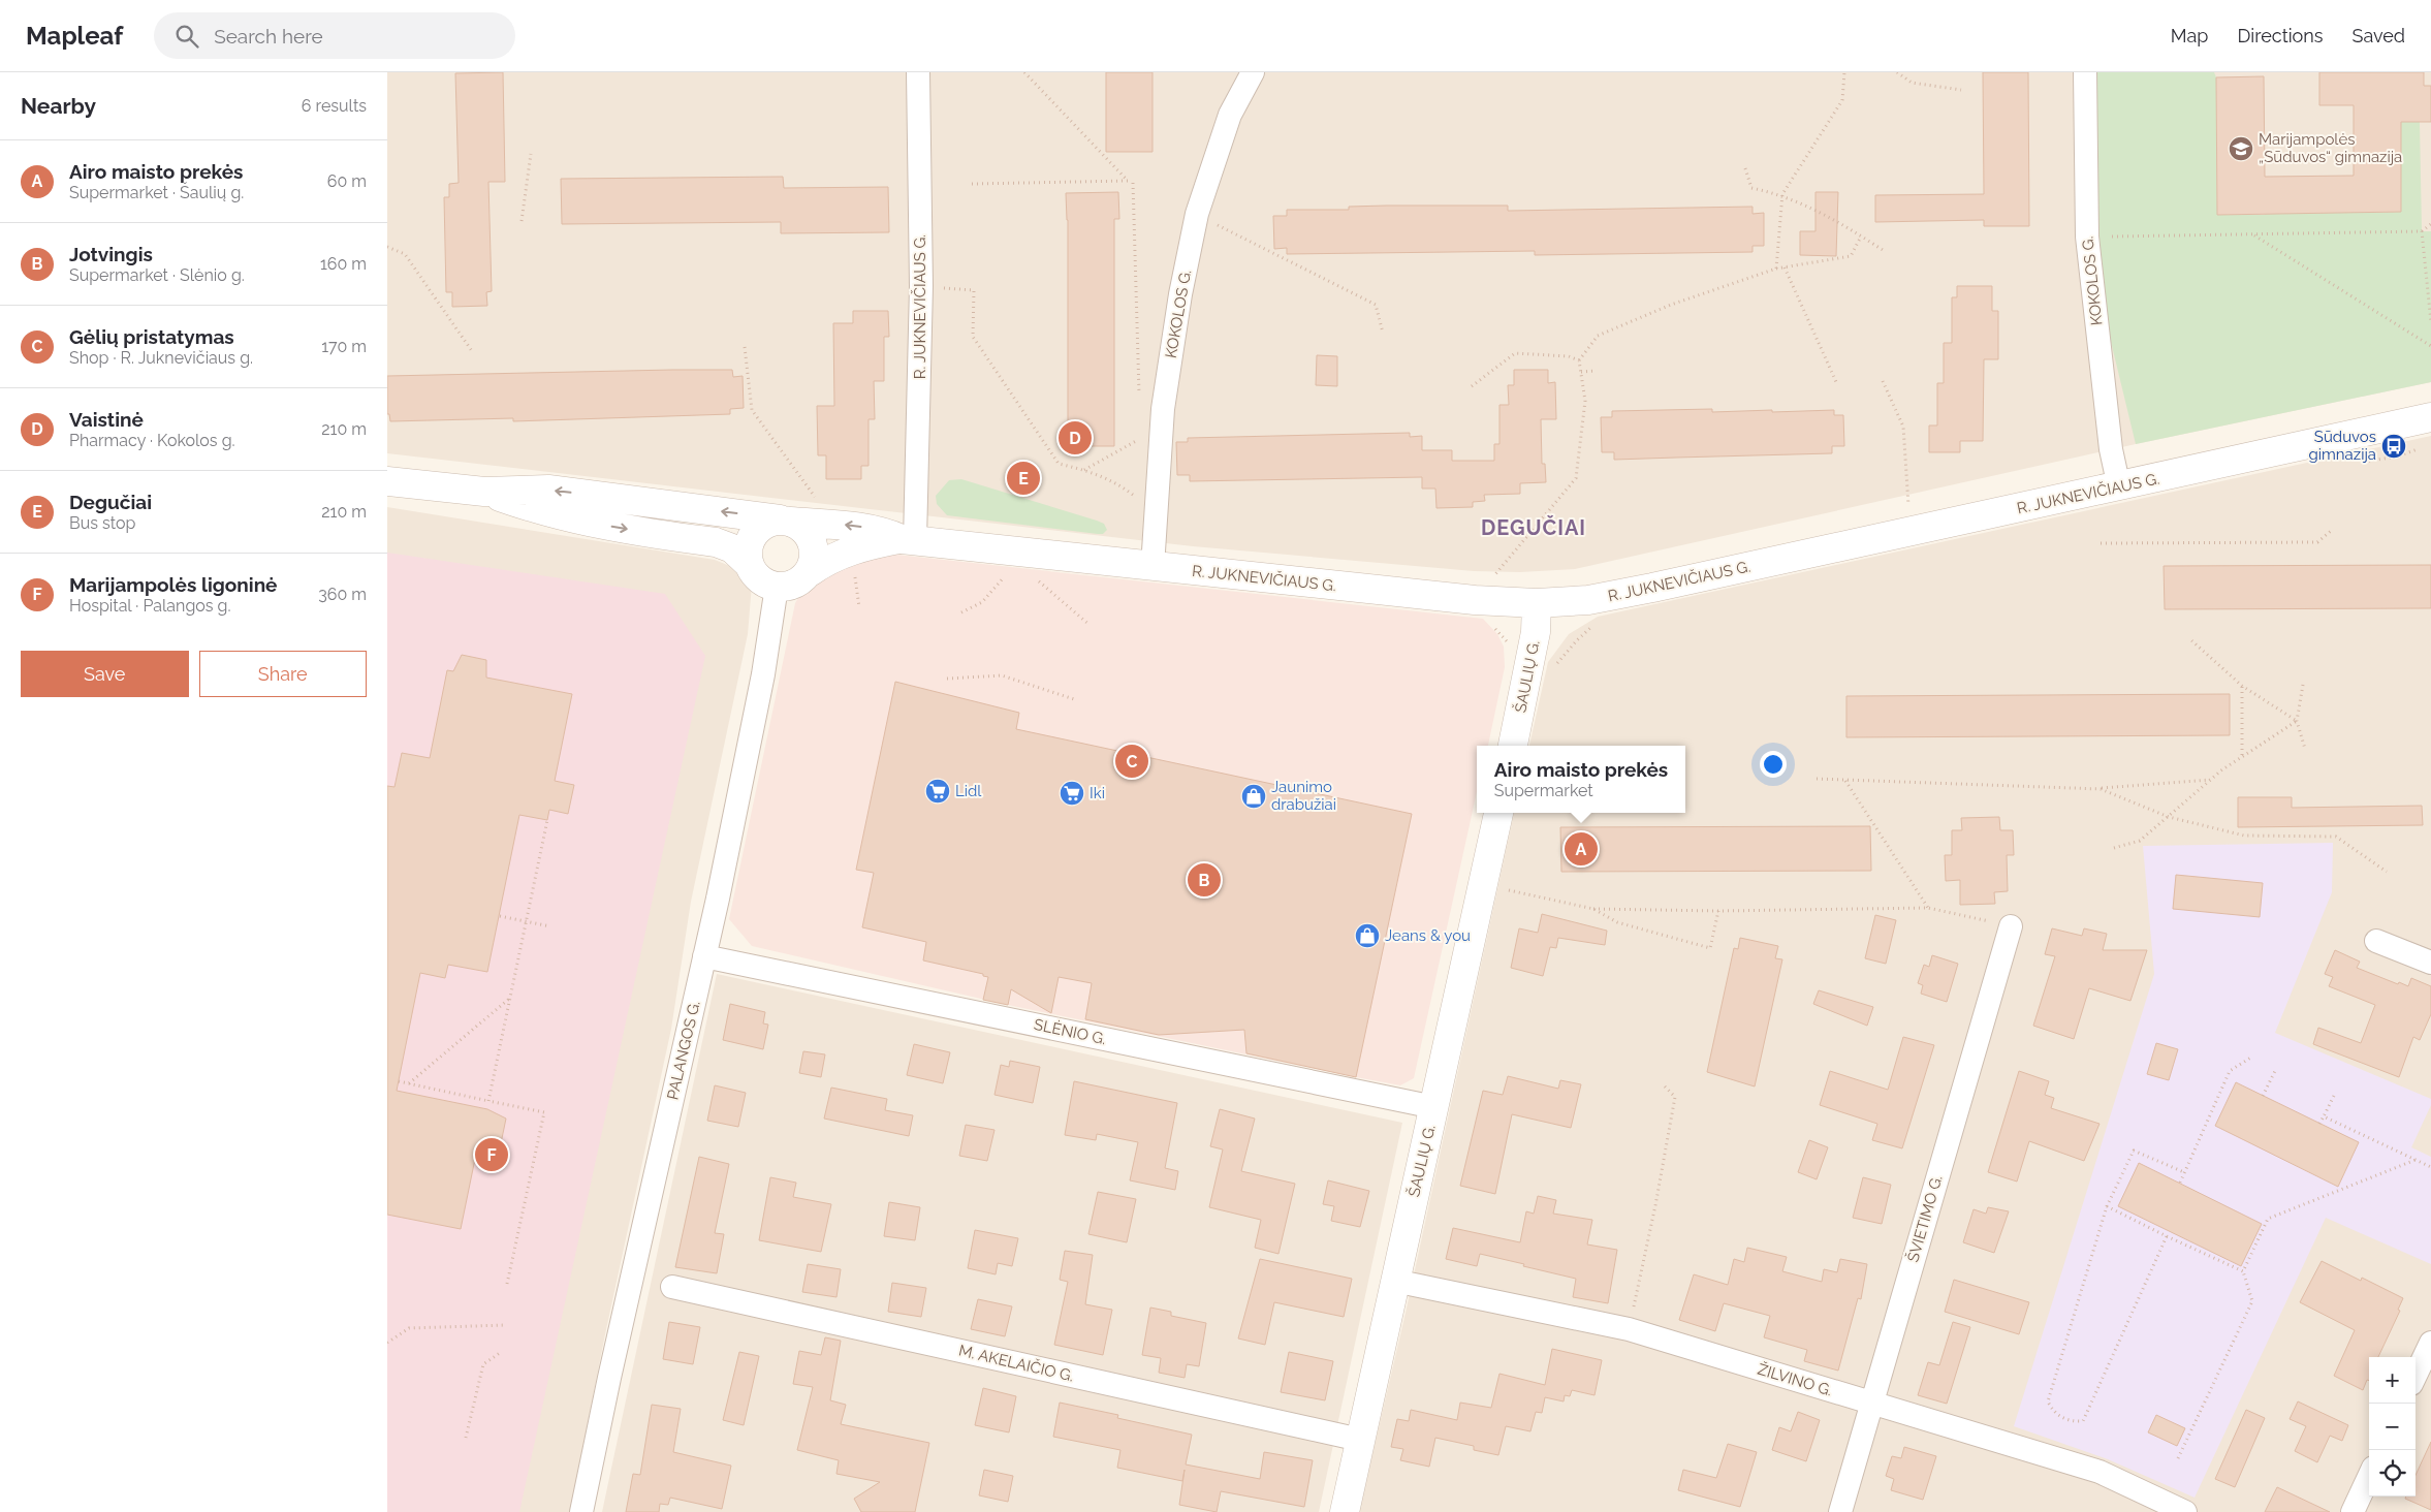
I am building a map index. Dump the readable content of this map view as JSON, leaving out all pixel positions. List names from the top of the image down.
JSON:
{
  "streets": {
    "street": [
      "KOKOLOS G.",
      "R. JUKNEVIČIAUS G.",
      "ŠAULIŲ G.",
      "SLĖNIO G.",
      "PALANGOS G.",
      "ŠVIETIMO G.",
      "M. AKELAIČIO G.",
      "ŽILVINO G."
    ]
  },
  "crossings": [
    ["KOKOLOS G.", "R. JUKNEVIČIAUS G."],
    ["R. JUKNEVIČIAUS G.", "ŠAULIŲ G."],
    ["R. JUKNEVIČIAUS G.", "PALANGOS G."],
    ["ŠAULIŲ G.", "SLĖNIO G."],
    ["ŠAULIŲ G.", "M. AKELAIČIO G."],
    ["ŠAULIŲ G.", "ŽILVINO G."],
    ["SLĖNIO G.", "PALANGOS G."],
    ["ŠVIETIMO G.", "ŽILVINO G."]
  ],
  "districts": ["DEGUČIAI"],
  "places": {
    "school or university": ["Marijampolės „Sūduvos“ gimnazija"],
    "bus stop": ["Sūduvos gimnazija"],
    "supermarket": ["Lidl", "Iki"],
    "shop": ["Jaunimo drabužiai", "Jeans & you"]
  },
  "page": {
    "header": "Mapleaf",
    "search": "Search here",
    "nav": ["Map", "Directions", "Saved"],
    "heading": ["Nearby", "6 results"],
    "list": [
      {
        "mark": "A",
        "name": "Airo maisto prekės",
        "note": "Supermarket · Šaulių g.",
        "value": "60 m"
      },
      {
        "mark": "B",
        "name": "Jotvingis",
        "note": "Supermarket · Slėnio g.",
        "value": "160 m"
      },
      {
        "mark": "C",
        "name": "Gėlių pristatymas",
        "note": "Shop · R. Juknevičiaus g.",
        "value": "170 m"
      },
      {
        "mark": "D",
        "name": "Vaistinė",
        "note": "Pharmacy · Kokolos g.",
        "value": "210 m"
      },
      {
        "mark": "E",
        "name": "Degučiai",
        "note": "Bus stop",
        "value": "210 m"
      },
      {
        "mark": "F",
        "name": "Marijampolės ligoninė",
        "note": "Hospital · Palangos g.",
        "value": "360 m"
      }
    ],
    "pins": [
      "D",
      "E",
      "C",
      "A",
      "B",
      "F"
    ],
    "buttons": ["Save", "Share"],
    "popup": ["Airo maisto prekės", "Supermarket"],
    "map_buttons": ["+", "−"]
  }
}
